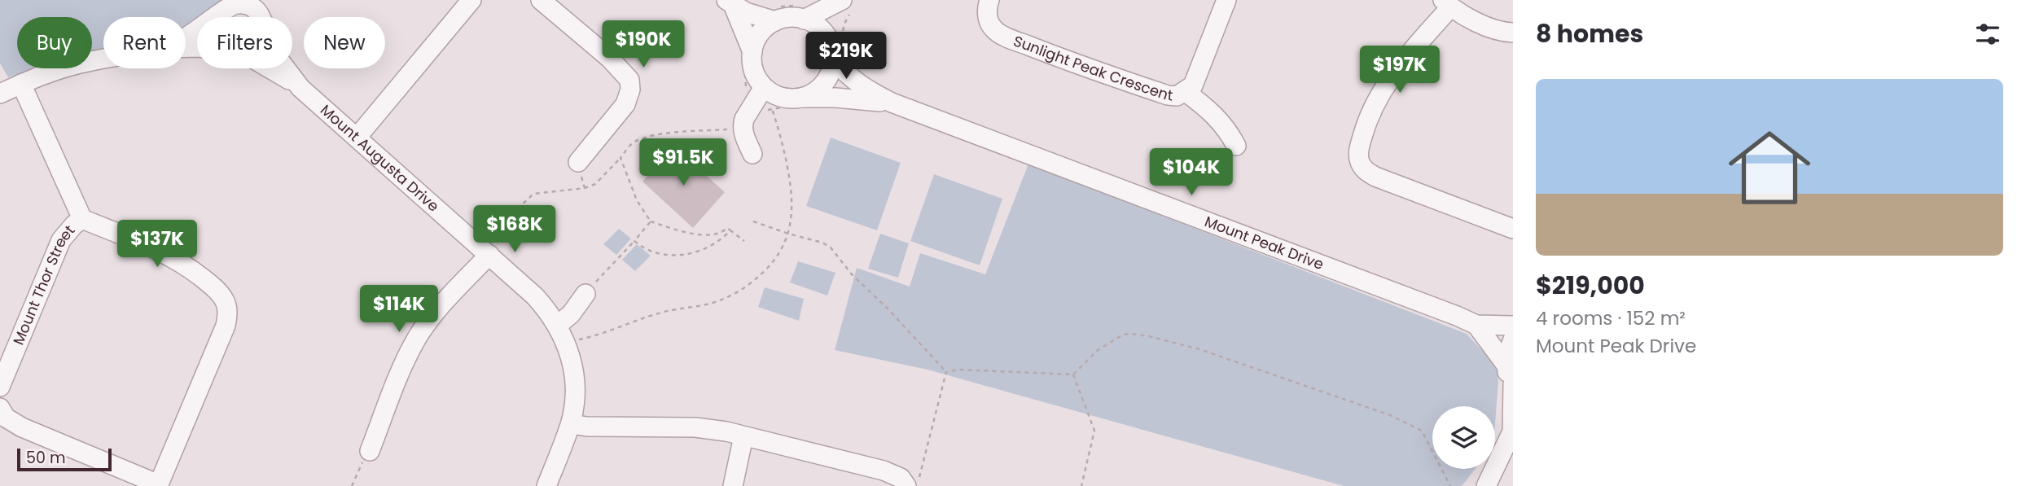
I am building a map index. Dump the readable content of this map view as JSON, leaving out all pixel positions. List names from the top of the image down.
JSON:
{
  "streets": {
    "street": [
      "Sunlight Peak Crescent",
      "Mount Augusta Drive",
      "Mount Peak Drive",
      "Mount Thor Street"
    ]
  },
  "scale_bar": "50 m",
  "page": {
    "heading": "8 homes",
    "chip": [
      "Buy",
      "Rent",
      "Filters",
      "New"
    ],
    "price": [
      "$190K",
      "$219K",
      "$197K",
      "$91.5K",
      "$104K",
      "$168K",
      "$137K",
      "$114K"
    ],
    "list": [
      {
        "name": "$219,000",
        "note": "4 rooms · 152 m² · Mount Peak Drive"
      }
    ],
    "scale": "50 m"
  }
}
